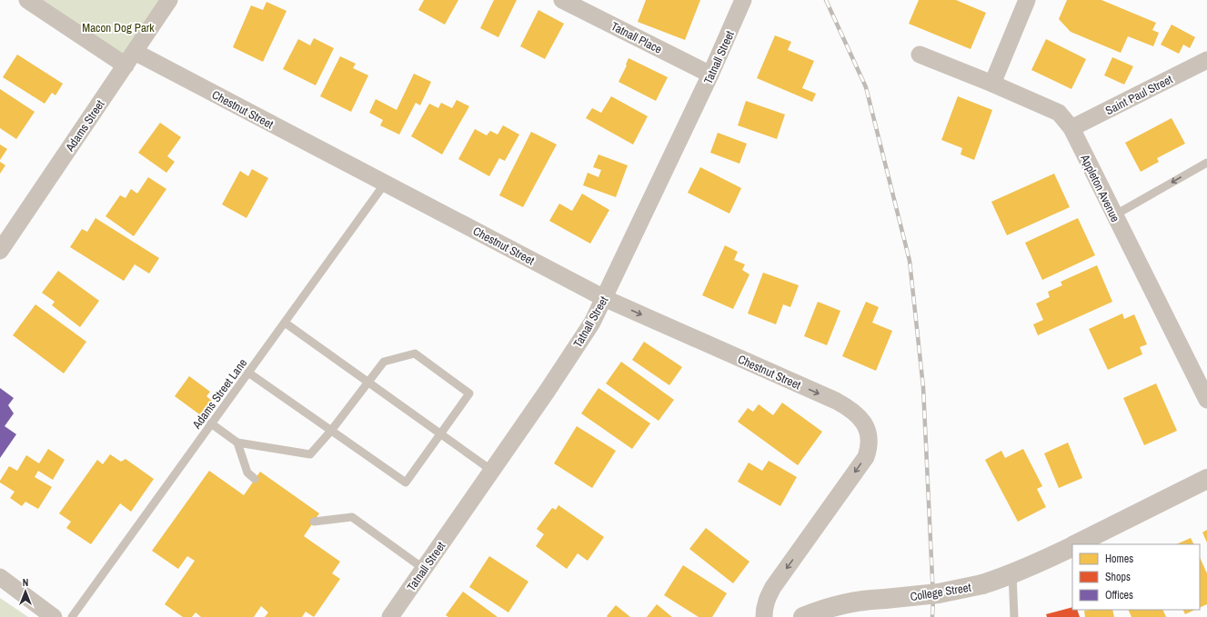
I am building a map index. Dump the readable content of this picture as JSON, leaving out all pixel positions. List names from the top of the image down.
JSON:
{
  "streets": {
    "street": [
      "Tatnall Place",
      "Tatnall Street",
      "Saint Paul Street",
      "Chestnut Street",
      "Adams Street",
      "Appleton Avenue",
      "College Street"
    ],
    "lane": ["Adams Street Lane"]
  },
  "crossings": [
    ["Tatnall Place", "Tatnall Street"],
    ["Tatnall Street", "Chestnut Street"],
    ["Saint Paul Street", "Appleton Avenue"],
    ["Chestnut Street", "Adams Street"],
    ["Chestnut Street", "Adams Street Lane"]
  ],
  "parks": ["Macon Dog Park"],
  "legend": ["Homes", "Shops", "Offices"],
  "north": "top"
}
